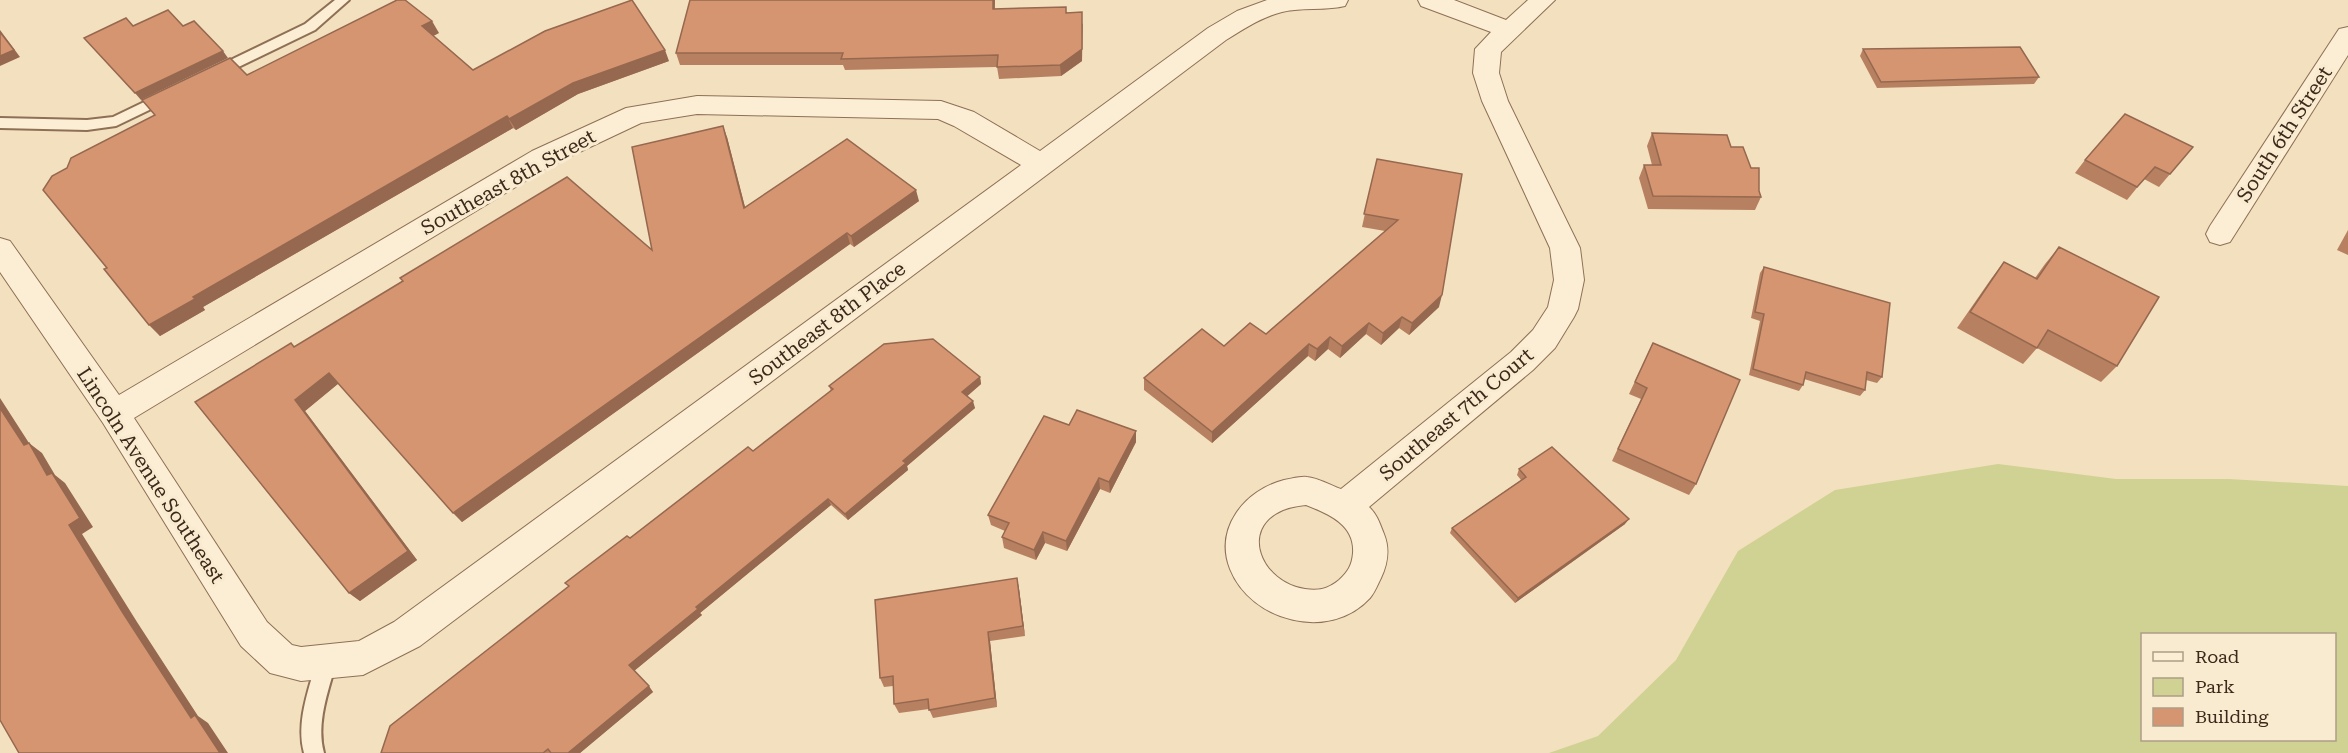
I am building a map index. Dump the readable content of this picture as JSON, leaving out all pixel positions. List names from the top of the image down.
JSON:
{
  "streets": {
    "street": [
      "South 6th Street",
      "Southeast 8th Street",
      "Southeast 8th Place",
      "Southeast 7th Court",
      "Lincoln Avenue Southeast"
    ]
  },
  "crossings": [
    ["Southeast 8th Street", "Southeast 8th Place"],
    ["Southeast 8th Street", "Lincoln Avenue Southeast"],
    ["Southeast 8th Place", "Lincoln Avenue Southeast"]
  ],
  "legend": ["Road", "Park", "Building"]
}
